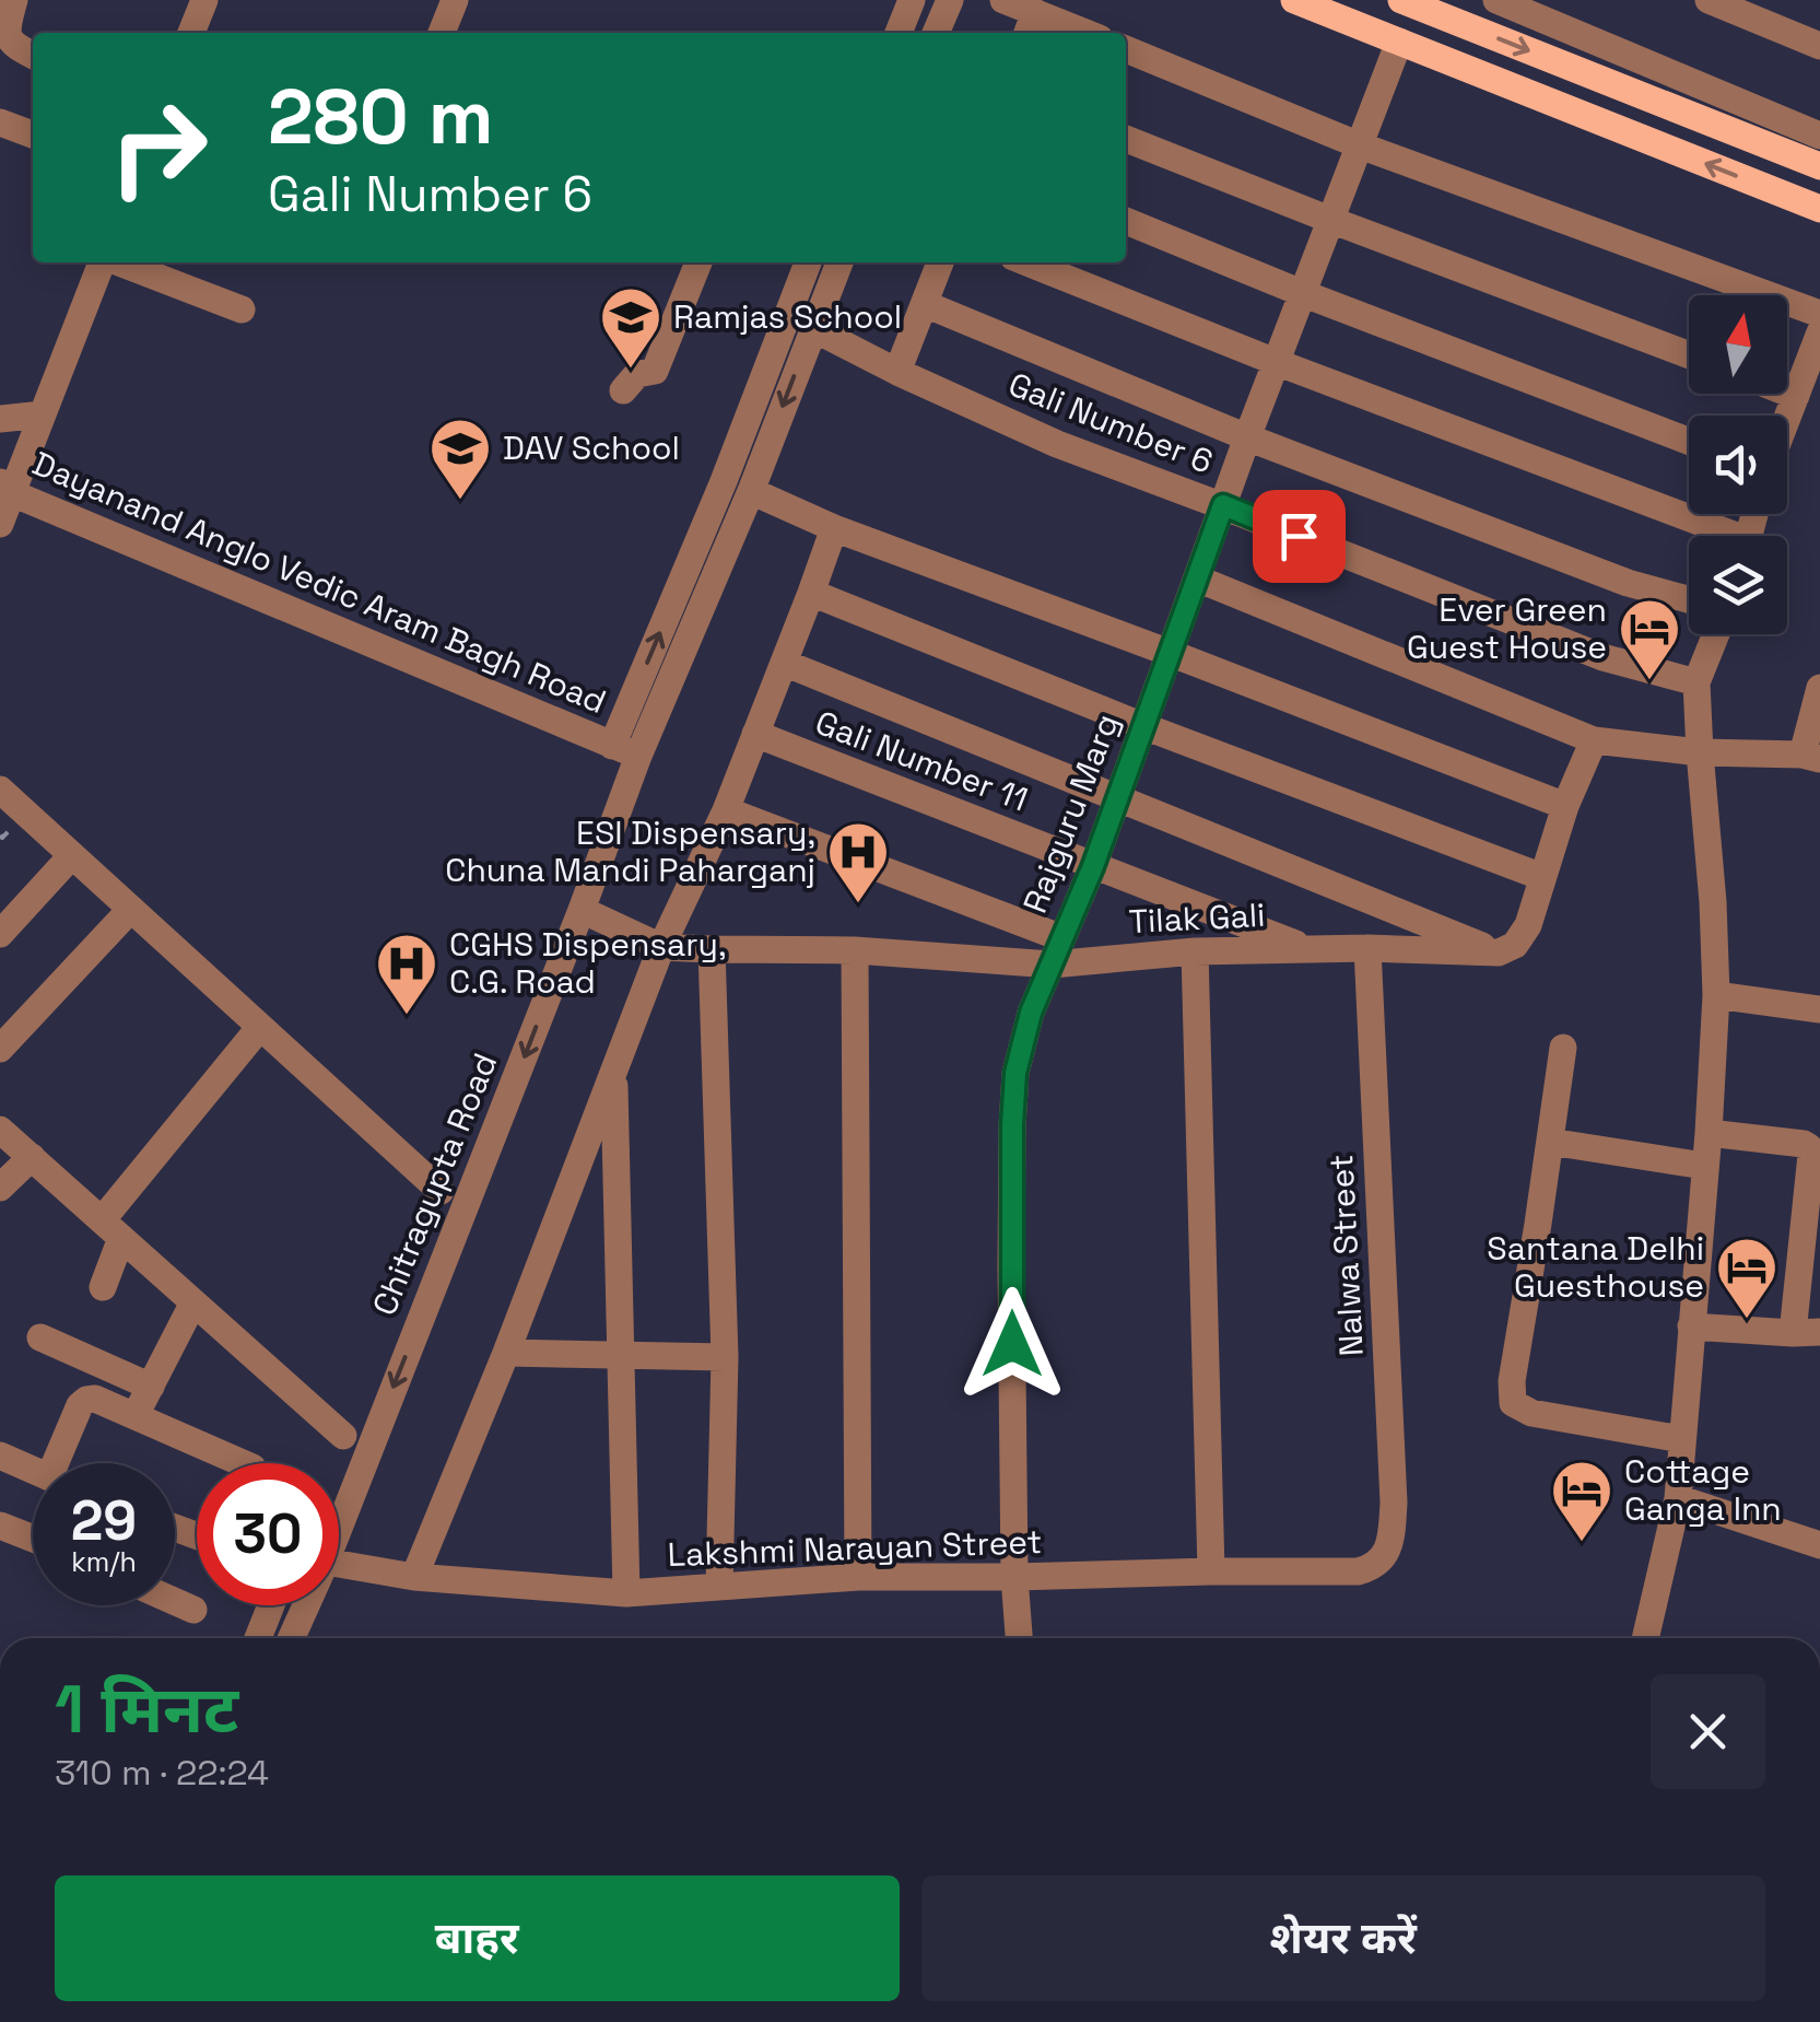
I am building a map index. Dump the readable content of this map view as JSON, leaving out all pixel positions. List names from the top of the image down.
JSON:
{
  "streets": {
    "street": [
      "Gali Number 6",
      "Dayanand Anglo Vedic Aram Bagh Road",
      "Gali Number 11",
      "Rajguru Marg",
      "Tilak Gali",
      "Chitragupta Road",
      "Nalwa Street",
      "Lakshmi Narayan Street"
    ]
  },
  "crossings": [
    ["Gali Number 6", "Rajguru Marg"],
    ["Gali Number 6", "Chitragupta Road"],
    ["Dayanand Anglo Vedic Aram Bagh Road", "Chitragupta Road"],
    ["Gali Number 11", "Rajguru Marg"],
    ["Gali Number 11", "Tilak Gali"],
    ["Rajguru Marg", "Tilak Gali"],
    ["Rajguru Marg", "Lakshmi Narayan Street"],
    ["Tilak Gali", "Nalwa Street"],
    ["Nalwa Street", "Lakshmi Narayan Street"]
  ],
  "places": {
    "school or university": ["Ramjas School", "DAV School"],
    "hotel": ["Ever Green Guest House", "Santana Delhi Guesthouse", "Cottage Ganga Inn"],
    "hospital": ["ESI Dispensary, Chuna Mandi Paharganj", "CGHS Dispensary, C.G. Road"]
  },
  "north": "top",
  "page": {
    "turn": ["280 m", "Gali Number 6"],
    "speed": "29 km/h",
    "limit": "30",
    "heading": ["1 मिनट", "310 m · 22:24"],
    "buttons": ["बाहर", "शेयर करें"]
  }
}
